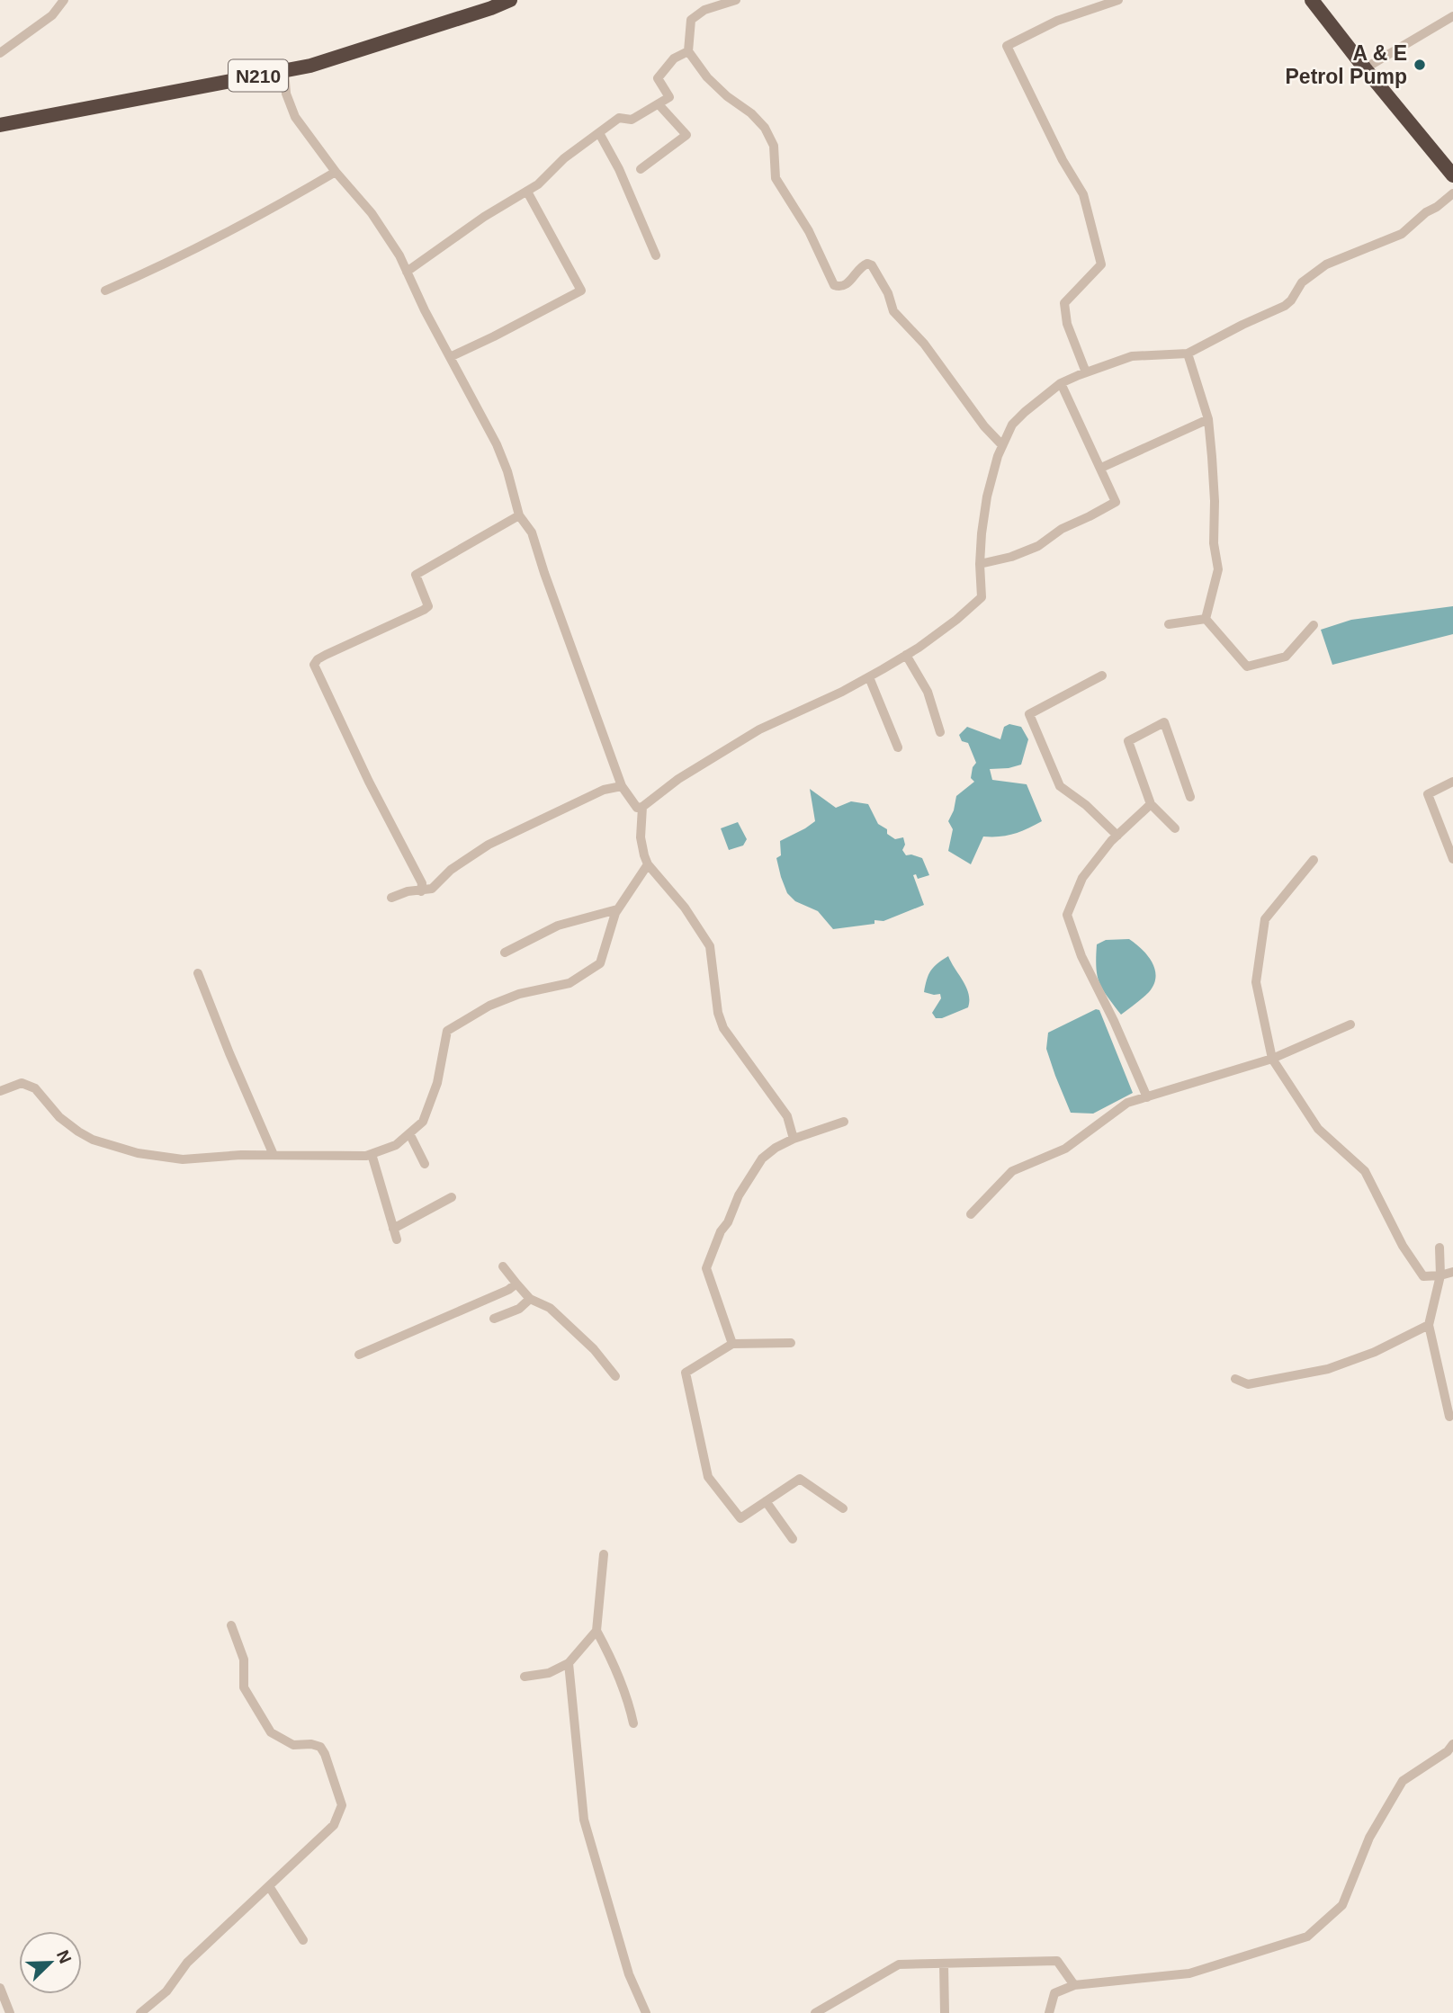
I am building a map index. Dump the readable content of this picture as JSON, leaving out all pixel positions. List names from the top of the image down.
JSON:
{
  "streets": {
    "highway": ["N210"]
  },
  "places": ["A & E Petrol Pump"],
  "north": "top right"
}
